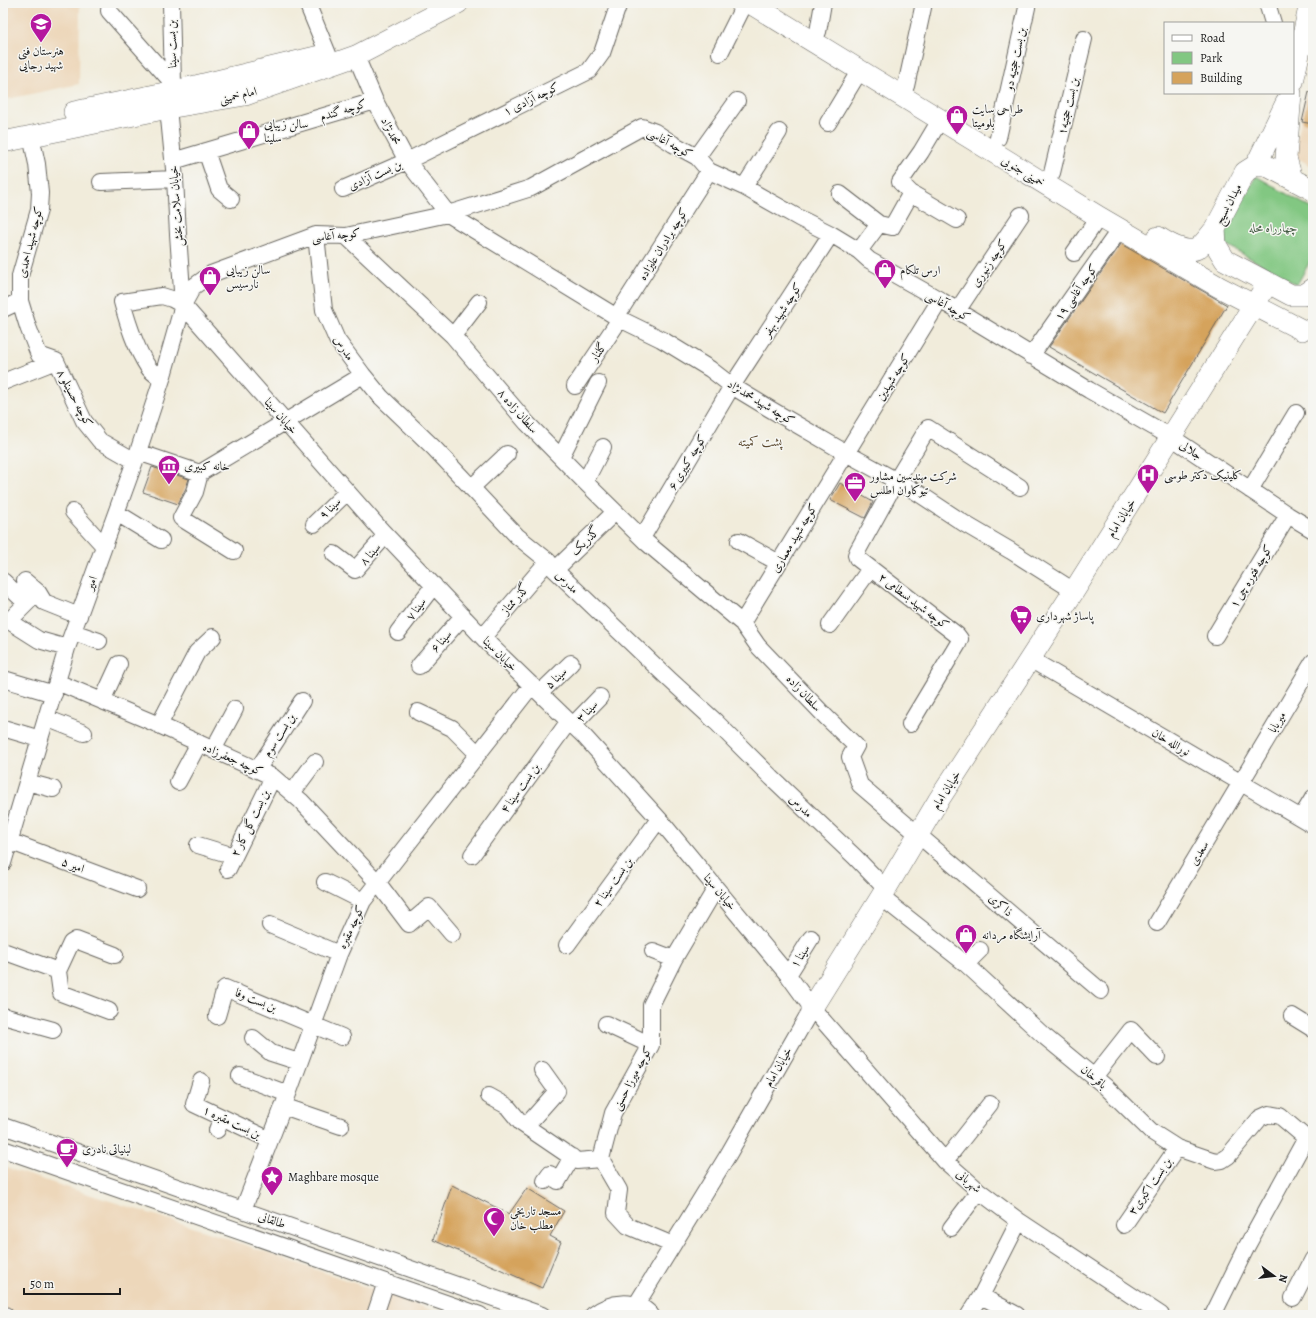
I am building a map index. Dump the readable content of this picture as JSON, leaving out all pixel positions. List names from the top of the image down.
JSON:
{
  "streets": {
    "main road": [
      "امام خمینی",
      "خمینی جنوبی",
      "میدان بسیج",
      "خیابان امام"
    ],
    "street": [
      "بن بست سینا",
      "بن بست حجتیه دو",
      "کوچه آزادی ۱",
      "بن بست حجتیه۱",
      "کوچه گندم",
      "محمدنژاد",
      "کوچه آغاسی",
      "بن بست آزادی",
      "خیابان سلامت بخش",
      "کوچه شهید احمدی",
      "کوچه برادران علیزاده",
      "کوچه زنبوری",
      "کوچه آغاسی ۱۹",
      "کوچه شهید بهفر",
      "مدرس",
      "گلنار",
      "کوچه شهیدین",
      "کوچه حسینلو ۸",
      "کوچه شهید محمدنژاد",
      "سلطان زاده ۸",
      "خیابان سینا",
      "جلالی",
      "کوچه کبیری ۶",
      "سینا ۹",
      "کوچه شهید معماری",
      "گذریک",
      "سینا ۸",
      "کوچه فتوره چی ۱",
      "امیر",
      "گذر ممتاز",
      "کوچه شهید بسطامی ۲",
      "سینا ۷",
      "سینا ۶",
      "سینا ۵",
      "سلطان زاده",
      "سینا ۳",
      "میربابا",
      "بن بست سوم",
      "نورالله خان",
      "کوچه جعفرزاده",
      "بن بست سینا ۴",
      "بن بست گل کار ۲",
      "سعدی",
      "امیر ۵",
      "بن بست سینا ۲",
      "ذاکری",
      "کوچه مقبره",
      "سینا ۱",
      "بن بست وفا",
      "باقرخان",
      "کوچه میرزا حسنی",
      "بن بست مقبره ۱",
      "شهربانی",
      "بن بست اکبری۳",
      "طالقانی"
    ]
  },
  "crossings": [
    ["بن بست سینا", "امام خمینی"],
    ["بن بست حجتیه دو", "خمینی جنوبی"],
    ["امام خمینی", "محمدنژاد"],
    ["امام خمینی", "خیابان سلامت بخش"],
    ["امام خمینی", "کوچه شهید احمدی"],
    ["کوچه آزادی ۱", "محمدنژاد"],
    ["کوچه آزادی ۱", "بن بست آزادی"],
    ["بن بست حجتیه۱", "خمینی جنوبی"],
    ["کوچه گندم", "محمدنژاد"],
    ["کوچه گندم", "خیابان سلامت بخش"],
    ["محمدنژاد", "کوچه آغاسی"],
    ["محمدنژاد", "بن بست آزادی"],
    ["محمدنژاد", "کوچه شهید محمدنژاد"],
    ["کوچه آغاسی", "خیابان سلامت بخش"],
    ["کوچه آغاسی", "کوچه برادران علیزاده"],
    ["کوچه آغاسی", "کوچه زنبوری"],
    ["کوچه آغاسی", "کوچه آغاسی ۱۹"],
    ["کوچه آغاسی", "کوچه شهید بهفر"],
    ["کوچه آغاسی", "مدرس"],
    ["کوچه آغاسی", "کوچه شهیدین"],
    ["کوچه آغاسی", "کوچه شهید محمدنژاد"],
    ["کوچه آغاسی", "سلطان زاده ۸"],
    ["کوچه آغاسی", "خیابان سینا"],
    ["کوچه آغاسی", "جلالی"],
    ["کوچه آغاسی", "خیابان امام"],
    ["کوچه آغاسی", "امیر"],
    ["خمینی جنوبی", "میدان بسیج"],
    ["خمینی جنوبی", "کوچه آغاسی ۱۹"],
    ["خمینی جنوبی", "خیابان امام"],
    ["میدان بسیج", "خیابان امام"],
    ["خیابان سلامت بخش", "خیابان سینا"],
    ["خیابان سلامت بخش", "امیر"],
    ["کوچه شهید احمدی", "کوچه حسینلو ۸"],
    ["کوچه برادران علیزاده", "گلنار"],
    ["کوچه برادران علیزاده", "کوچه شهید محمدنژاد"],
    ["کوچه شهید بهفر", "کوچه شهید محمدنژاد"],
    ["کوچه شهید بهفر", "کوچه کبیری ۶"],
    ["مدرس", "خیابان امام"],
    ["مدرس", "گذریک"],
    ["مدرس", "گذر ممتاز"],
    ["مدرس", "باقرخان"],
    ["گلنار", "کوچه شهید محمدنژاد"],
    ["کوچه شهیدین", "کوچه شهید محمدنژاد"],
    ["کوچه شهیدین", "کوچه شهید معماری"],
    ["کوچه حسینلو ۸", "امیر"],
    ["کوچه شهید محمدنژاد", "کوچه کبیری ۶"],
    ["کوچه شهید محمدنژاد", "خیابان امام"],
    ["کوچه شهید محمدنژاد", "کوچه شهید معماری"],
    ["کوچه شهید محمدنژاد", "کوچه شهید بسطامی ۲"],
    ["سلطان زاده ۸", "کوچه کبیری ۶"],
    ["سلطان زاده ۸", "گذریک"],
    ["سلطان زاده ۸", "سلطان زاده"],
    ["خیابان سینا", "سینا ۹"],
    ["خیابان سینا", "خیابان امام"],
    ["خیابان سینا", "سینا ۸"],
    ["خیابان سینا", "امیر"],
    ["خیابان سینا", "گذر ممتاز"],
    ["خیابان سینا", "سینا ۷"],
    ["خیابان سینا", "سینا ۶"],
    ["خیابان سینا", "سینا ۵"],
    ["خیابان سینا", "سینا ۳"],
    ["خیابان سینا", "بن بست سینا ۴"],
    ["خیابان سینا", "بن بست سینا ۲"],
    ["خیابان سینا", "کوچه مقبره"],
    ["خیابان سینا", "سینا ۱"],
    ["خیابان سینا", "کوچه میرزا حسنی"],
    ["خیابان سینا", "شهربانی"],
    ["جلالی", "خیابان امام"],
    ["جلالی", "کوچه فتوره چی ۱"],
    ["خیابان امام", "نورالله خان"],
    ["خیابان امام", "ذاکری"],
    ["خیابان امام", "باقرخان"],
    ["خیابان امام", "شهربانی"],
    ["کوچه شهید معماری", "سلطان زاده"],
    ["گذریک", "گذر ممتاز"],
    ["امیر", "کوچه جعفرزاده"],
    ["امیر", "امیر ۵"],
    ["سینا ۵", "کوچه مقبره"],
    ["سلطان زاده", "ذاکری"],
    ["سینا ۳", "بن بست سینا ۴"],
    ["میربابا", "نورالله خان"],
    ["میربابا", "سعدی"],
    ["بن بست سوم", "کوچه جعفرزاده"],
    ["نورالله خان", "سعدی"],
    ["کوچه جعفرزاده", "بن بست گل کار ۲"],
    ["کوچه جعفرزاده", "کوچه مقبره"],
    ["کوچه مقبره", "بن بست وفا"],
    ["کوچه مقبره", "بن بست مقبره ۱"],
    ["کوچه مقبره", "طالقانی"],
    ["باقرخان", "بن بست اکبری۳"]
  ],
  "districts": ["پشت کمیته"],
  "parks": ["چهارراه محله"],
  "places": {
    "school or university": ["هنرستان فنی شهید رجایی"],
    "shop": [
      "طراحی سایت بلومیتا",
      "سالن زیبایی سلینا",
      "ارس تلکام",
      "سالن زیبایی نارسیس",
      "آرایشگاه مردانه"
    ],
    "museum": ["خانه کبیری"],
    "hospital": ["کلینیک دکتر طوسی"],
    "office": ["شرکت مهندسین مشاور تیوکاوان اطلس"],
    "supermarket": ["پاساژ شهرداری"],
    "cafe": ["لبنیاتی نادری"],
    "place": ["Maghbare mosque"],
    "mosque": ["مسجد تاریخی مطلب خان"]
  },
  "legend": ["Road", "Park", "Building"],
  "scale_bar": "50 m",
  "north": "right"
}
